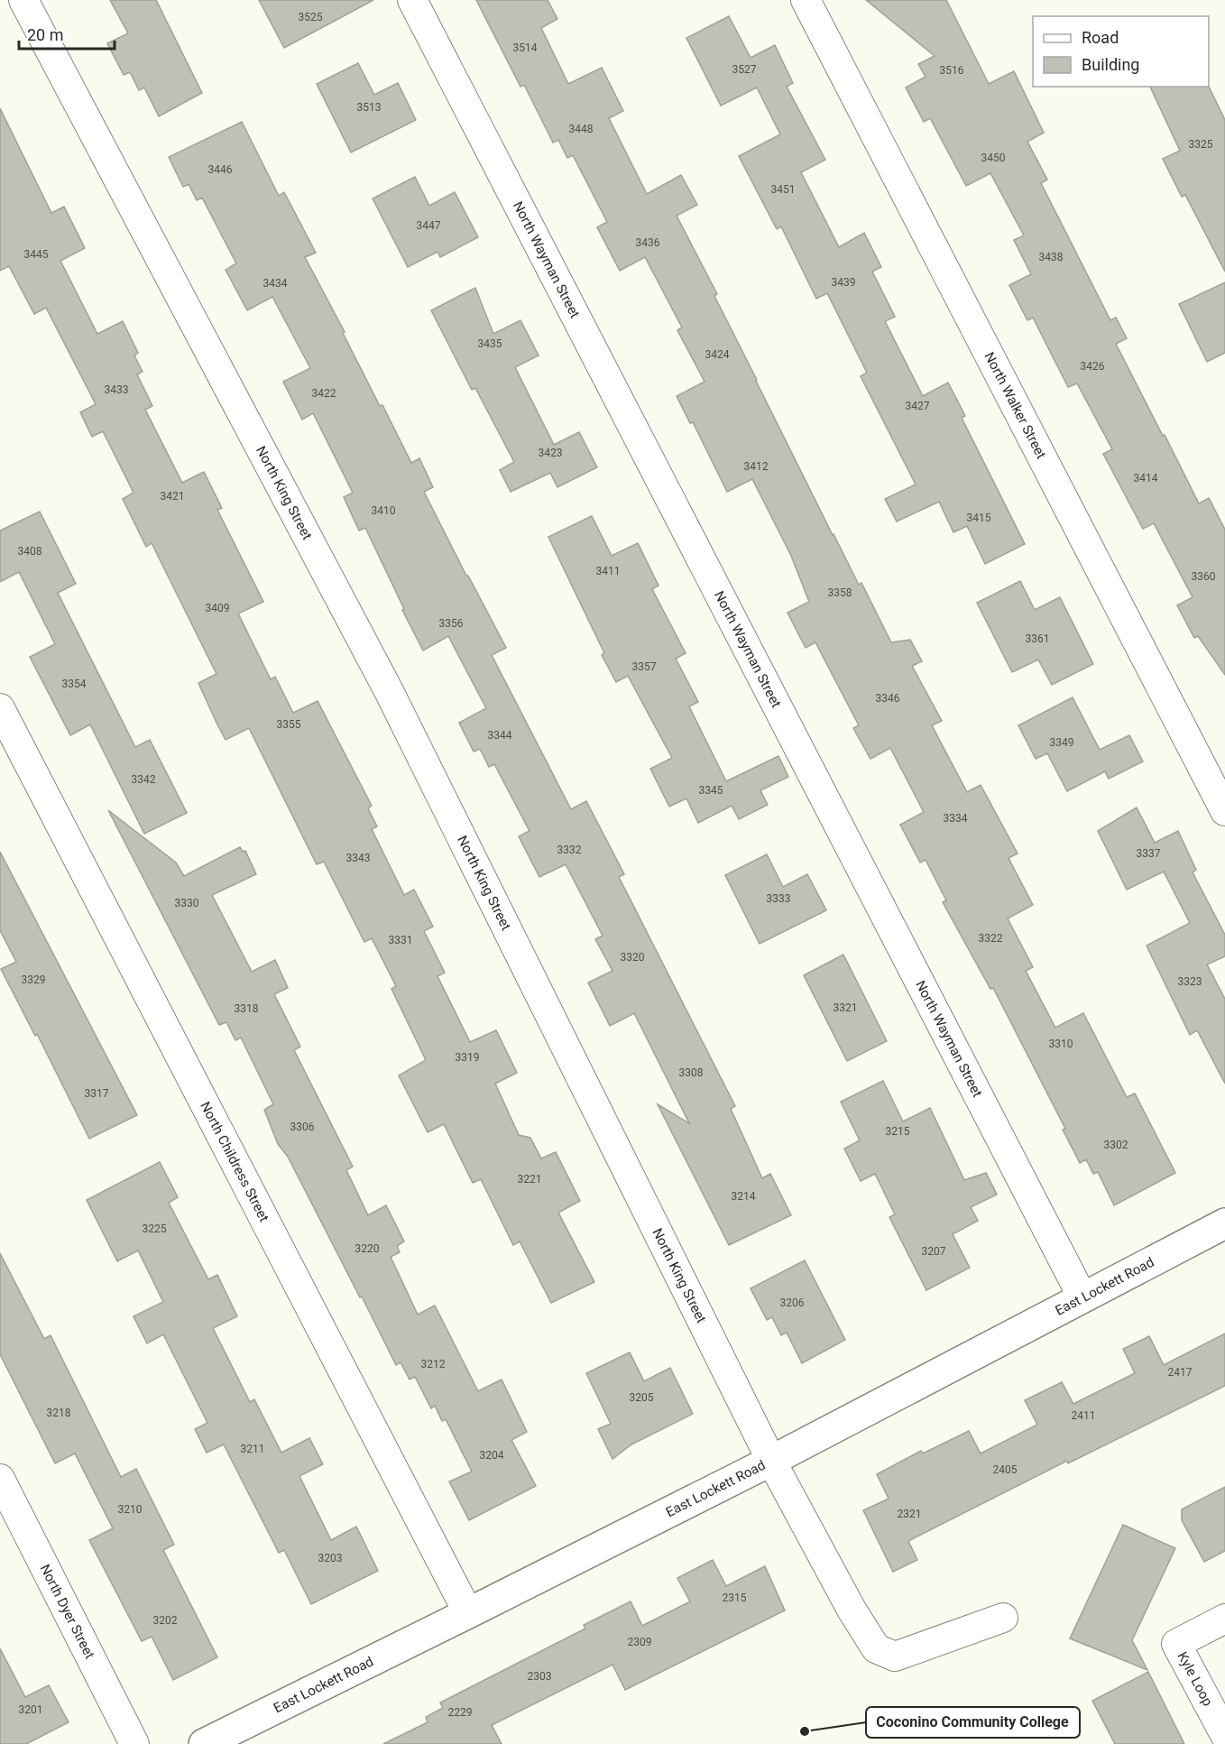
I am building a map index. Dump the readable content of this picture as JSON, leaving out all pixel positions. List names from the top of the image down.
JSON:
{
  "streets": {
    "street": [
      "North Wayman Street",
      "North Walker Street",
      "North King Street",
      "North Childress Street",
      "East Lockett Road",
      "North Dyer Street",
      "Kyle Loop"
    ]
  },
  "crossings": [
    ["North Wayman Street", "East Lockett Road"],
    ["North King Street", "East Lockett Road"],
    ["North Childress Street", "East Lockett Road"]
  ],
  "places": ["Coconino Community College"],
  "house_numbers": [
    "3525",
    "3514",
    "3527",
    "3516",
    "3513",
    "3448",
    "3325",
    "3450",
    "3446",
    "3451",
    "3447",
    "3436",
    "3445",
    "3438",
    "3439",
    "3434",
    "3435",
    "3424",
    "3426",
    "3433",
    "3422",
    "3427",
    "3423",
    "3412",
    "3414",
    "3421",
    "3410",
    "3415",
    "3408",
    "3411",
    "3360",
    "3358",
    "3409",
    "3356",
    "3361",
    "3357",
    "3354",
    "3346",
    "3355",
    "3344",
    "3349",
    "3342",
    "3345",
    "3334",
    "3332",
    "3337",
    "3343",
    "3333",
    "3330",
    "3322",
    "3331",
    "3320",
    "3329",
    "3323",
    "3321",
    "3318",
    "3310",
    "3319",
    "3308",
    "3317",
    "3306",
    "3215",
    "3302",
    "3221",
    "3214",
    "3225",
    "3220",
    "3207",
    "3206",
    "3212",
    "2417",
    "3205",
    "3218",
    "2411",
    "3211",
    "3204",
    "2405",
    "3210",
    "2321",
    "3203",
    "2315",
    "3202",
    "2309",
    "2303",
    "3201",
    "2229"
  ],
  "legend": ["Road", "Building"],
  "scale_bar": "20 m"
}
